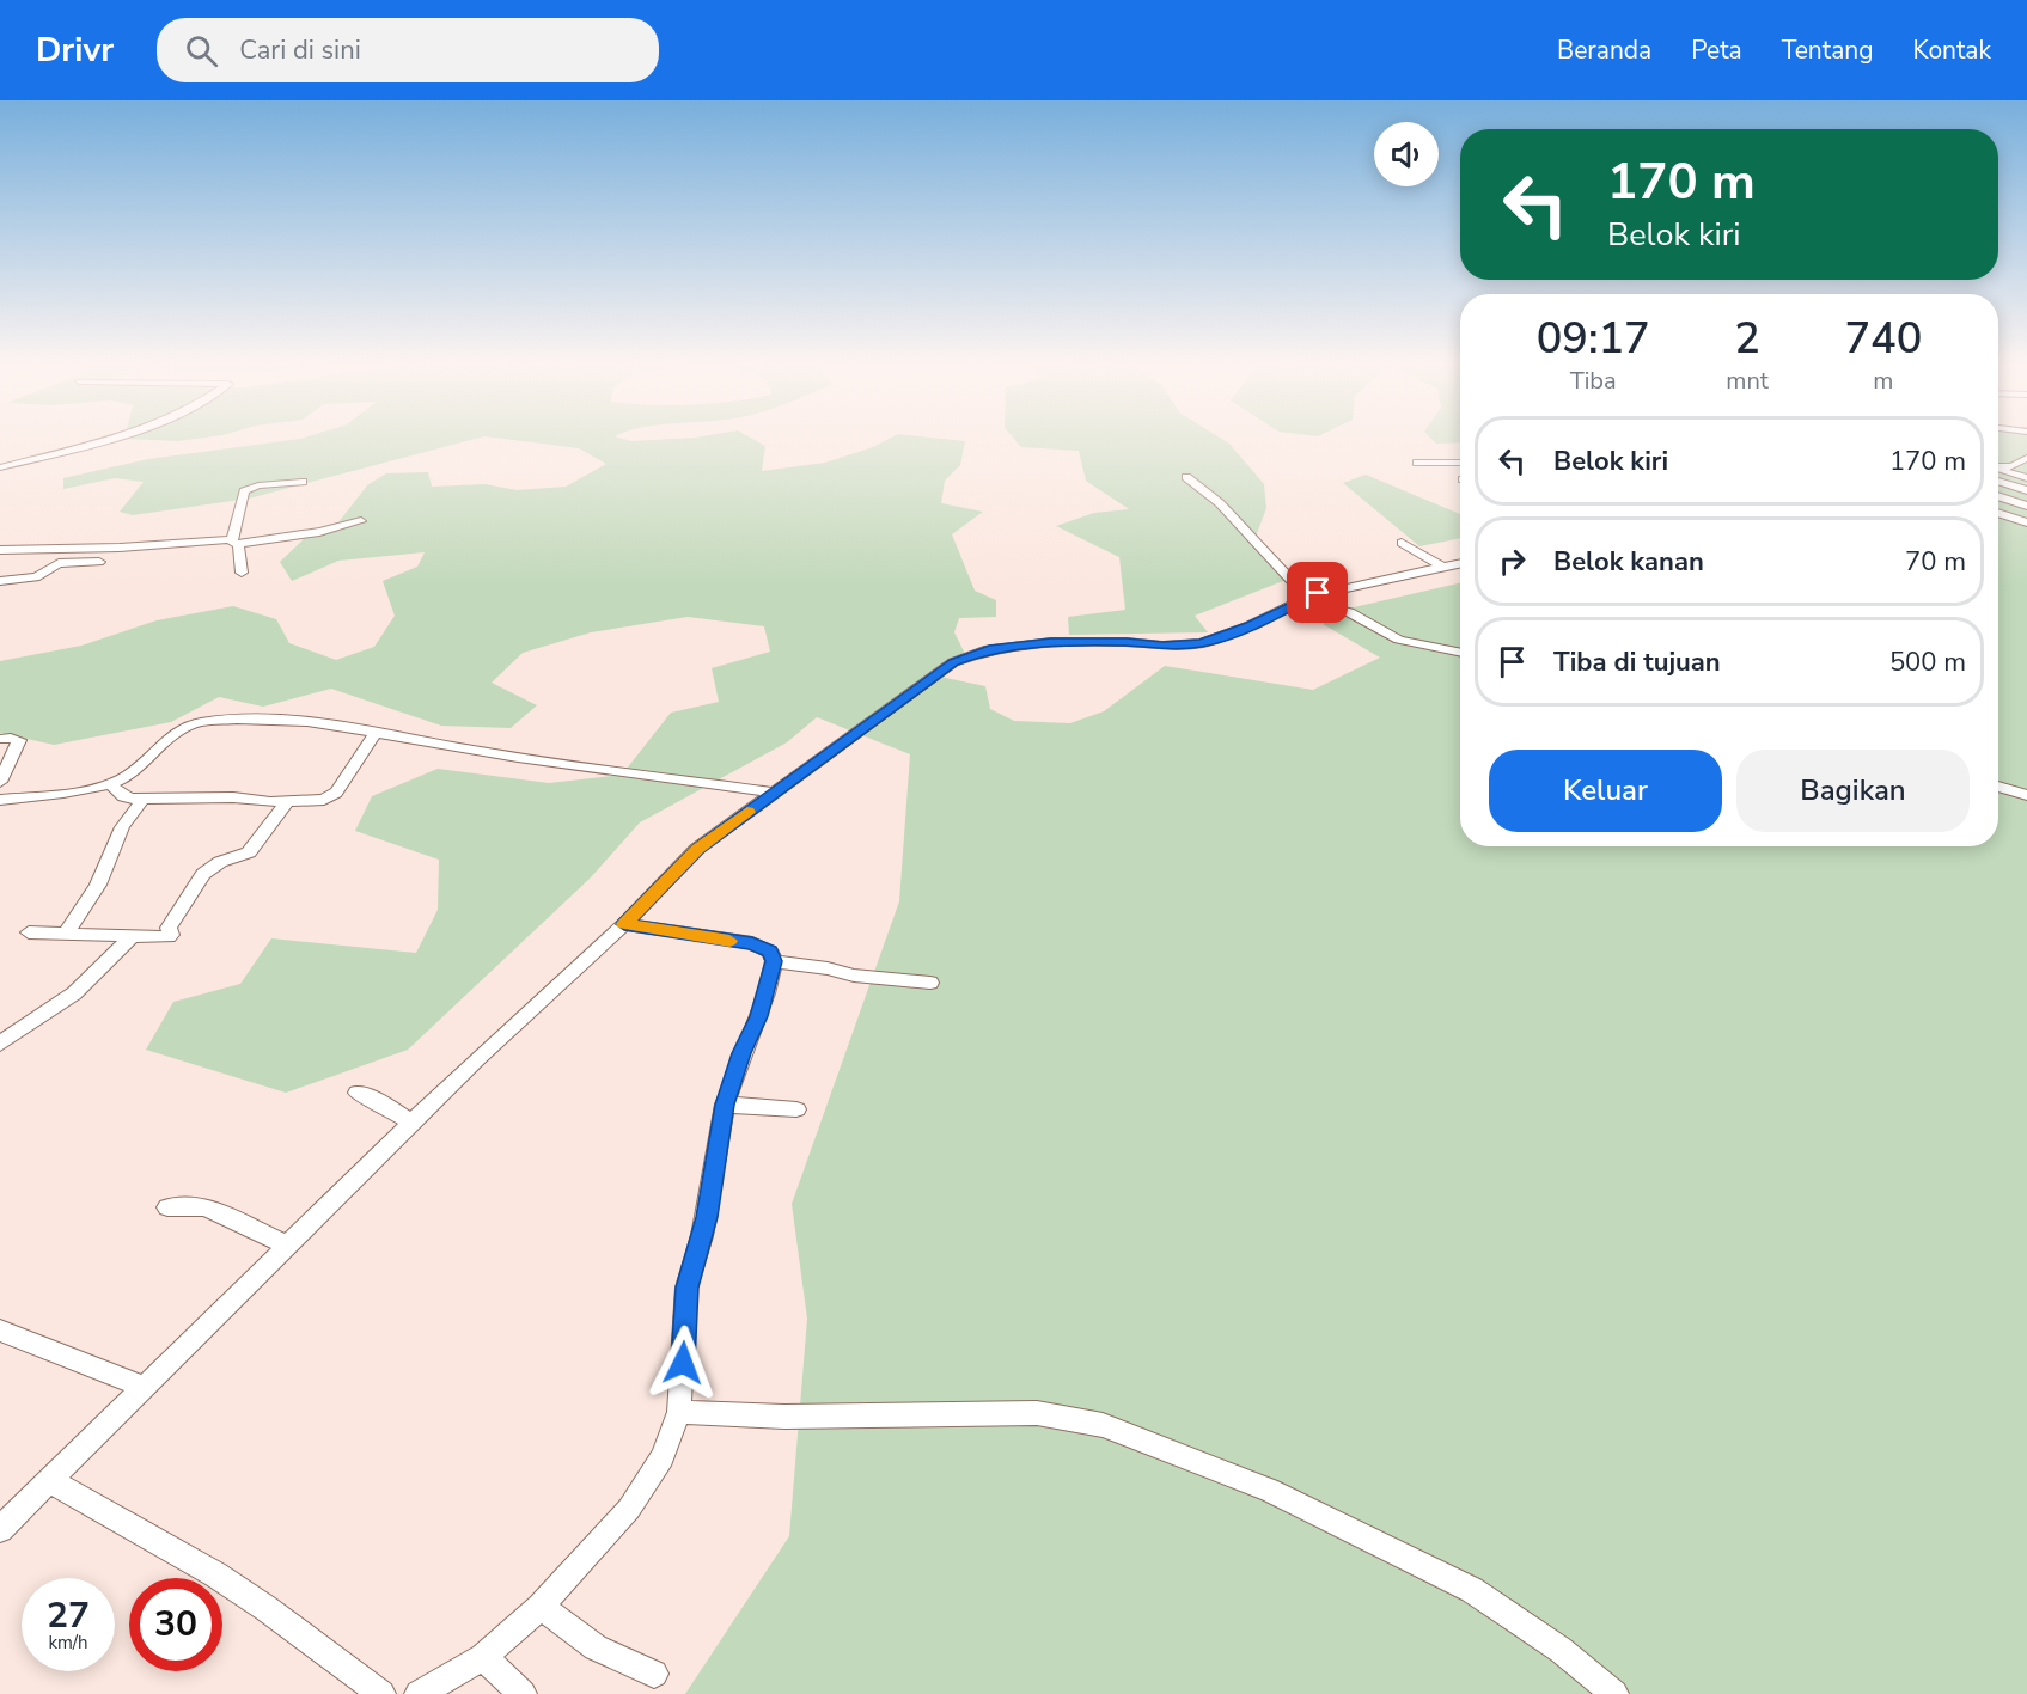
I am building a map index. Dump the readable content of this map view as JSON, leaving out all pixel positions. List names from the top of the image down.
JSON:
{
  "page": {
    "header": "Drivr",
    "search": "Cari di sini",
    "nav": [
      "Beranda",
      "Peta",
      "Tentang",
      "Kontak"
    ],
    "turn": ["170 m", "Belok kiri"],
    "eta": [
      "09:17",
      "Tiba",
      "2",
      "mnt",
      "740",
      "m"
    ],
    "list": [
      {
        "name": "Belok kiri",
        "value": "170 m"
      },
      {
        "name": "Belok kanan",
        "value": "70 m"
      },
      {
        "name": "Tiba di tujuan",
        "value": "500 m"
      }
    ],
    "buttons": ["Keluar", "Bagikan"],
    "speed": "27 km/h",
    "limit": "30"
  }
}
